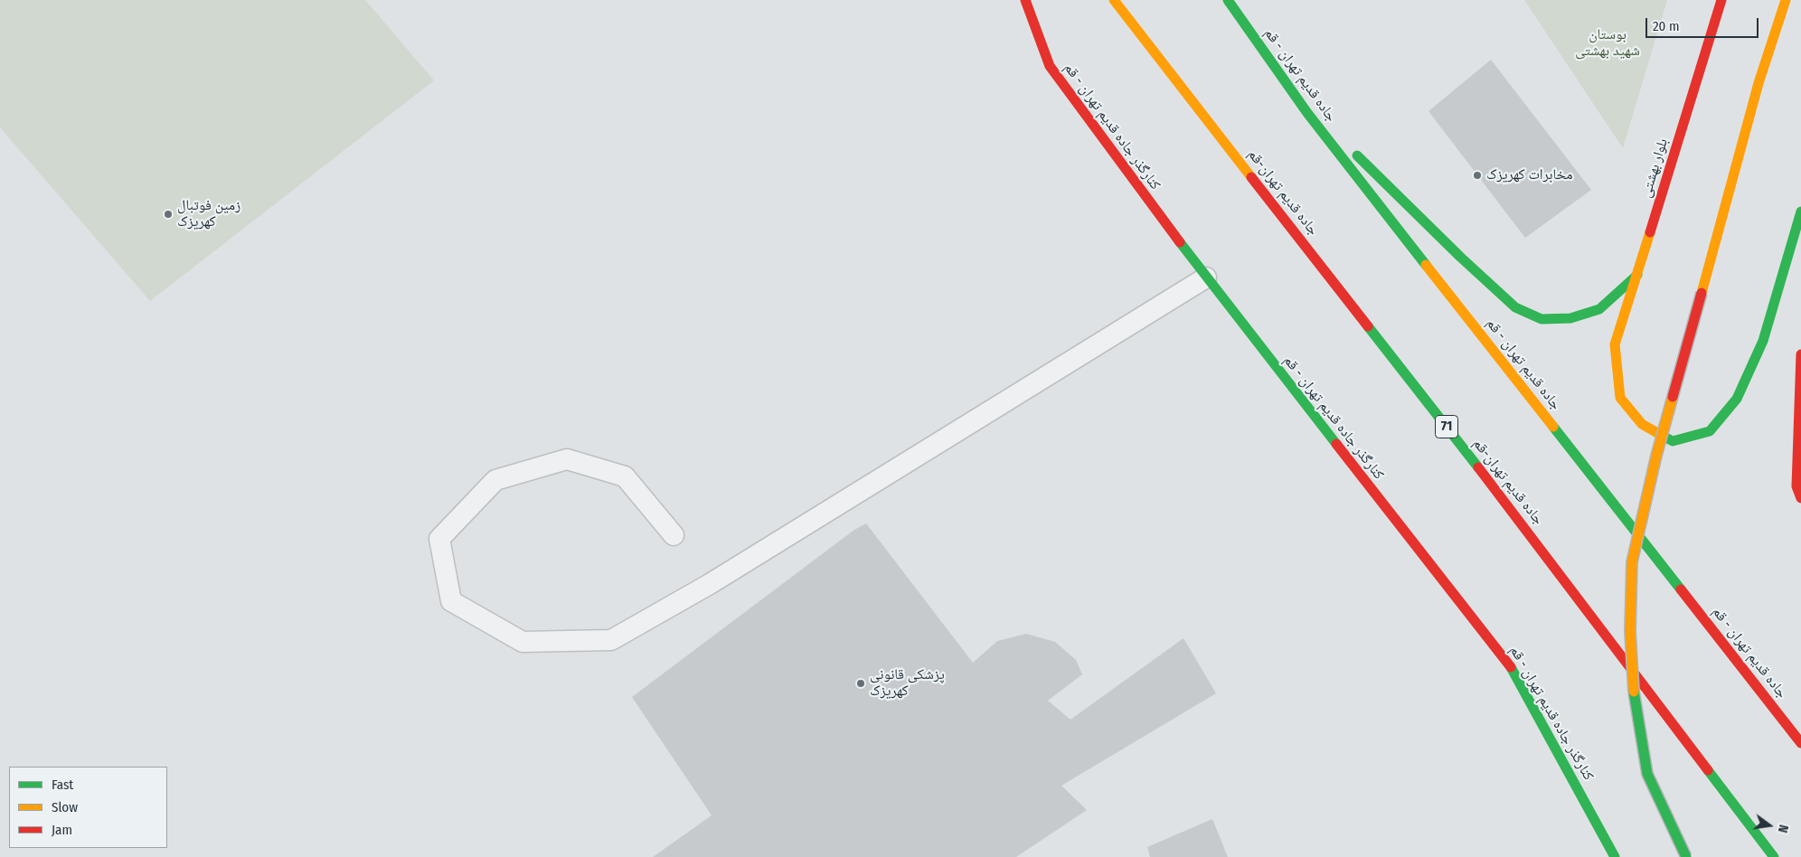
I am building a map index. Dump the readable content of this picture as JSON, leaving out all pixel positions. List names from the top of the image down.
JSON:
{
  "streets": {
    "main road": [
      "جاده قدیم تهران - قم",
      "کنارگذر جاده قدیم تهران - قم",
      "بلوار بهشتی",
      "جاده قدیم تهران-قم",
      "71"
    ]
  },
  "parks": ["بوستان شهید بهشتی"],
  "places": ["مخابرات کهریزک", "زمین فوتبال کهریزک", "پزشکی قانونی کهریزک"],
  "legend": ["Fast", "Slow", "Jam"],
  "scale_bar": "20 m",
  "north": "right"
}
